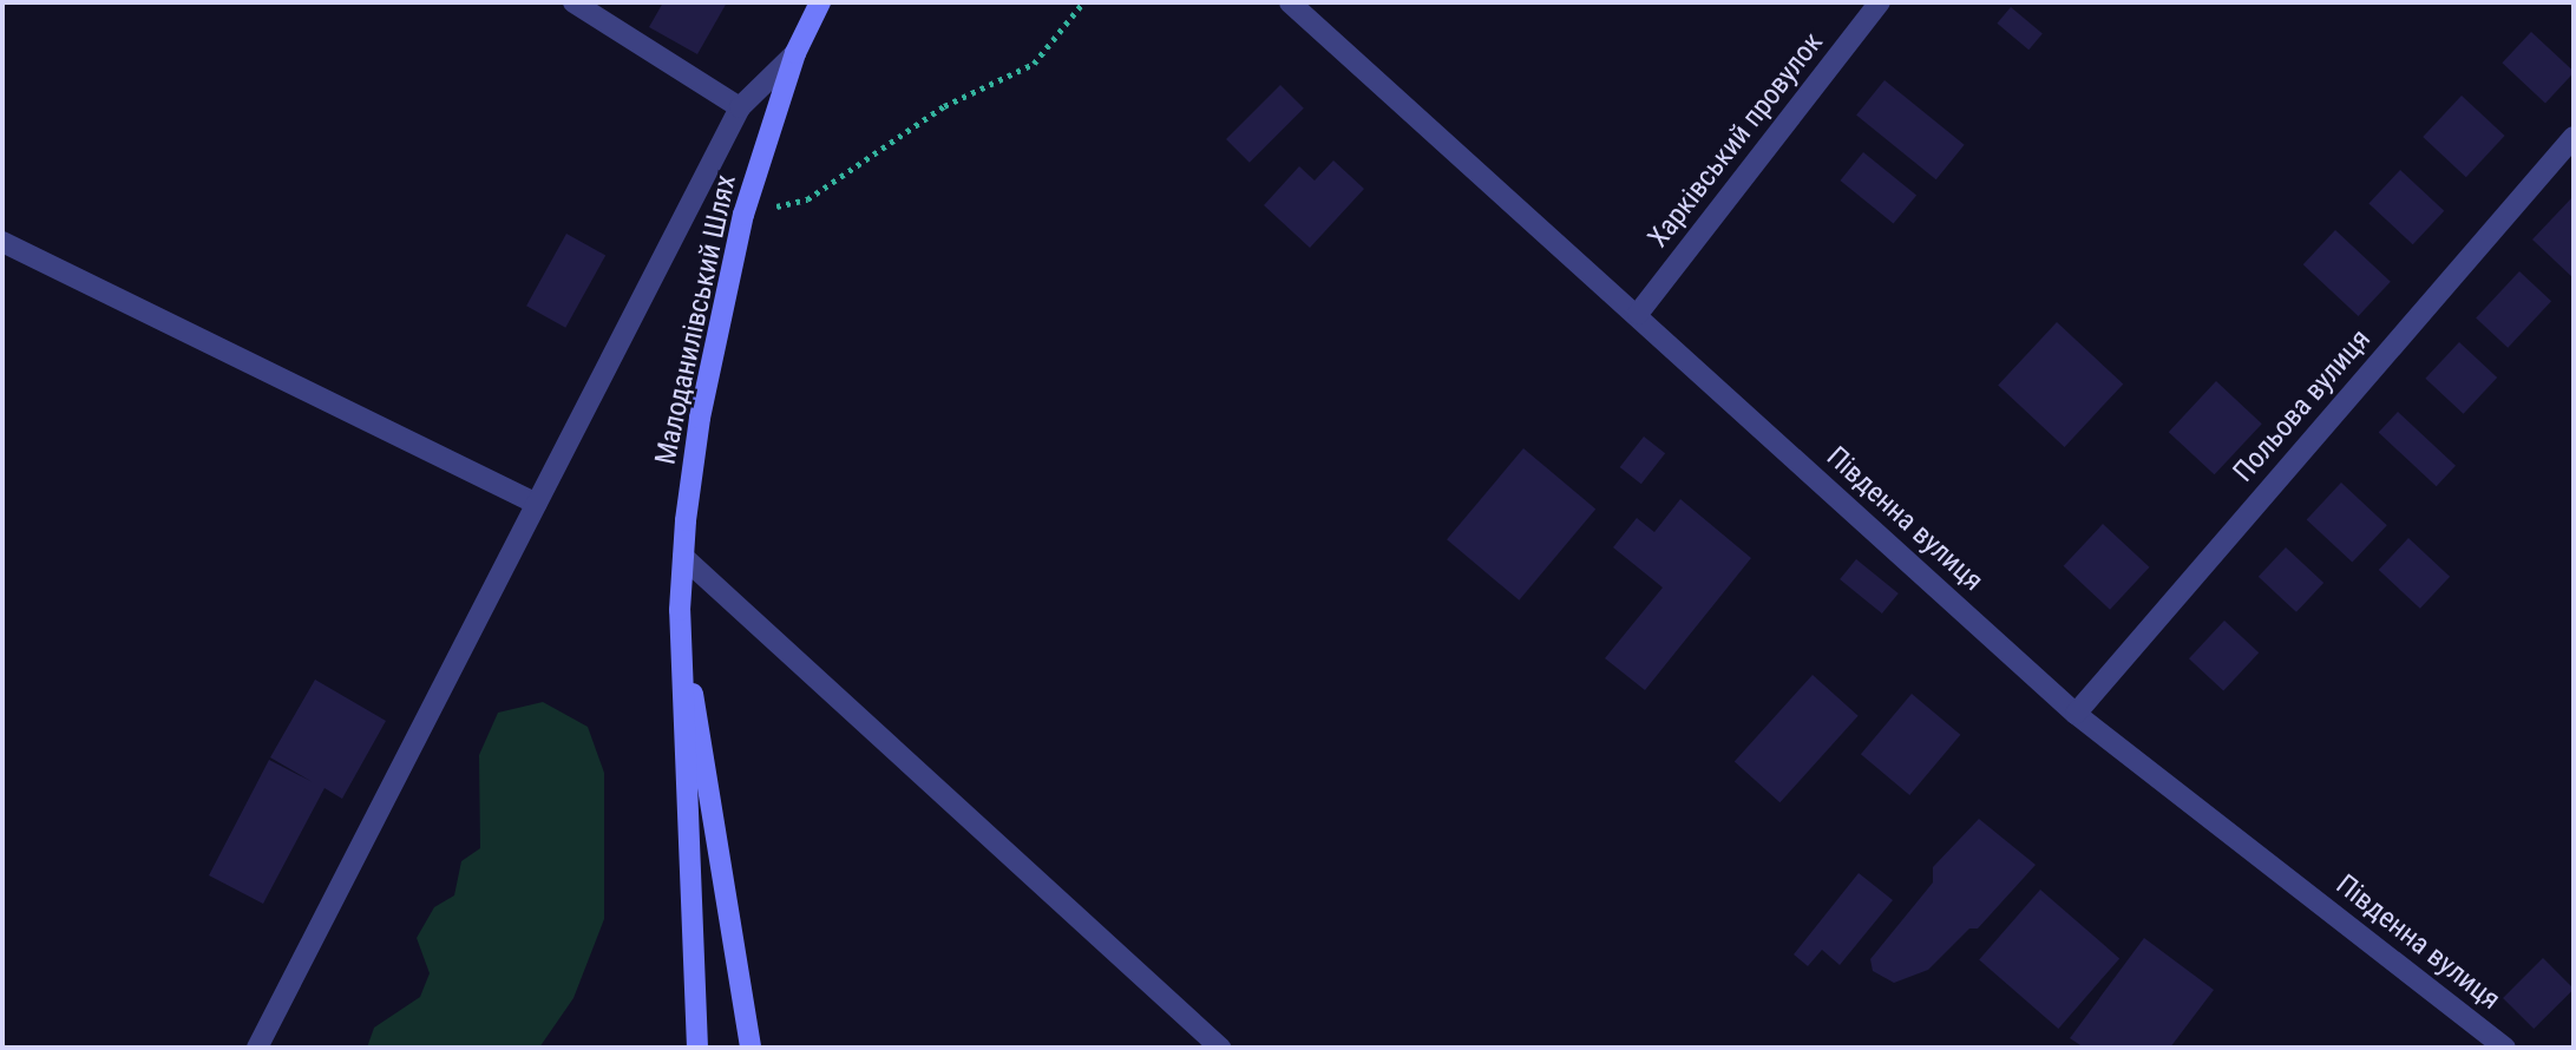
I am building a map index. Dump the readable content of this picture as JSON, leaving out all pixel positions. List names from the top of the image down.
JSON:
{
  "streets": {
    "main road": ["Малоданилівський Шлях"],
    "street": ["Харківський провулок", "Польова вулиця", "Південна вулиця"]
  },
  "crossings": [
    ["Харківський провулок", "Південна вулиця"],
    ["Польова вулиця", "Південна вулиця"]
  ]
}
